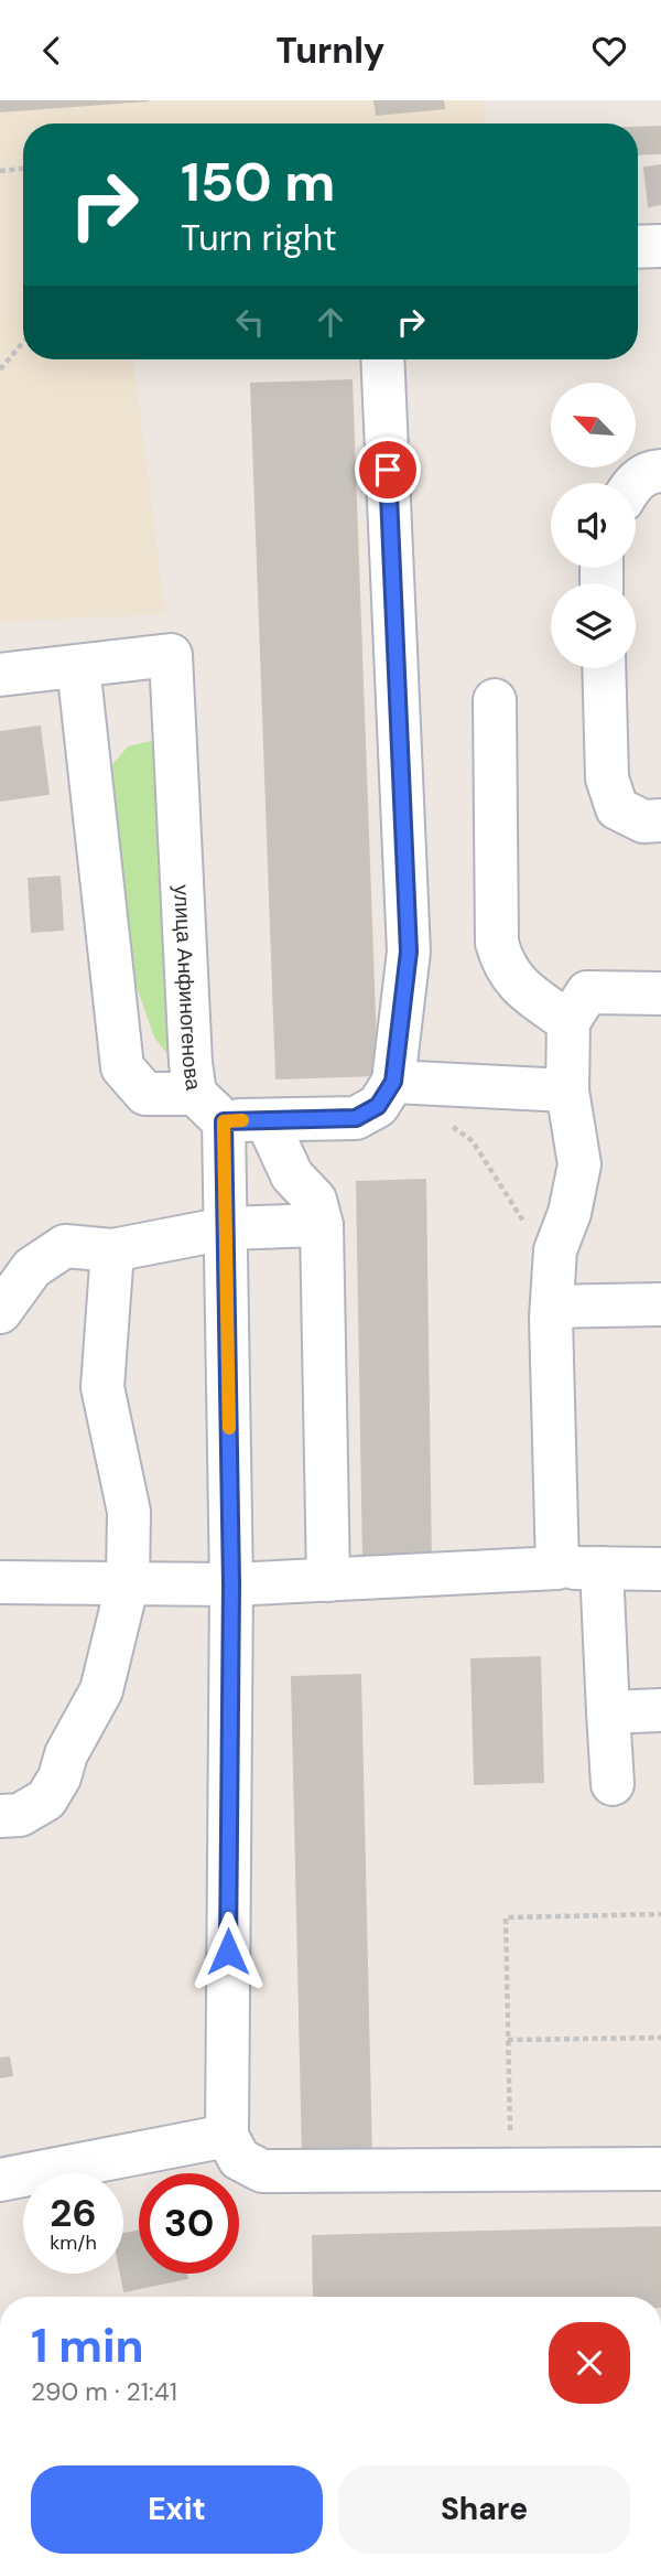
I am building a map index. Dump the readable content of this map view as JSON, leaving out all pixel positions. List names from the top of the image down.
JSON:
{
  "streets": {
    "street": ["улица Анфиногенова"]
  },
  "north": "top left",
  "page": {
    "header": "Turnly",
    "turn": ["150 m", "Turn right"],
    "speed": "26 km/h",
    "limit": "30",
    "heading": ["1 min", "290 m · 21:41"],
    "buttons": ["Exit", "Share"]
  }
}
